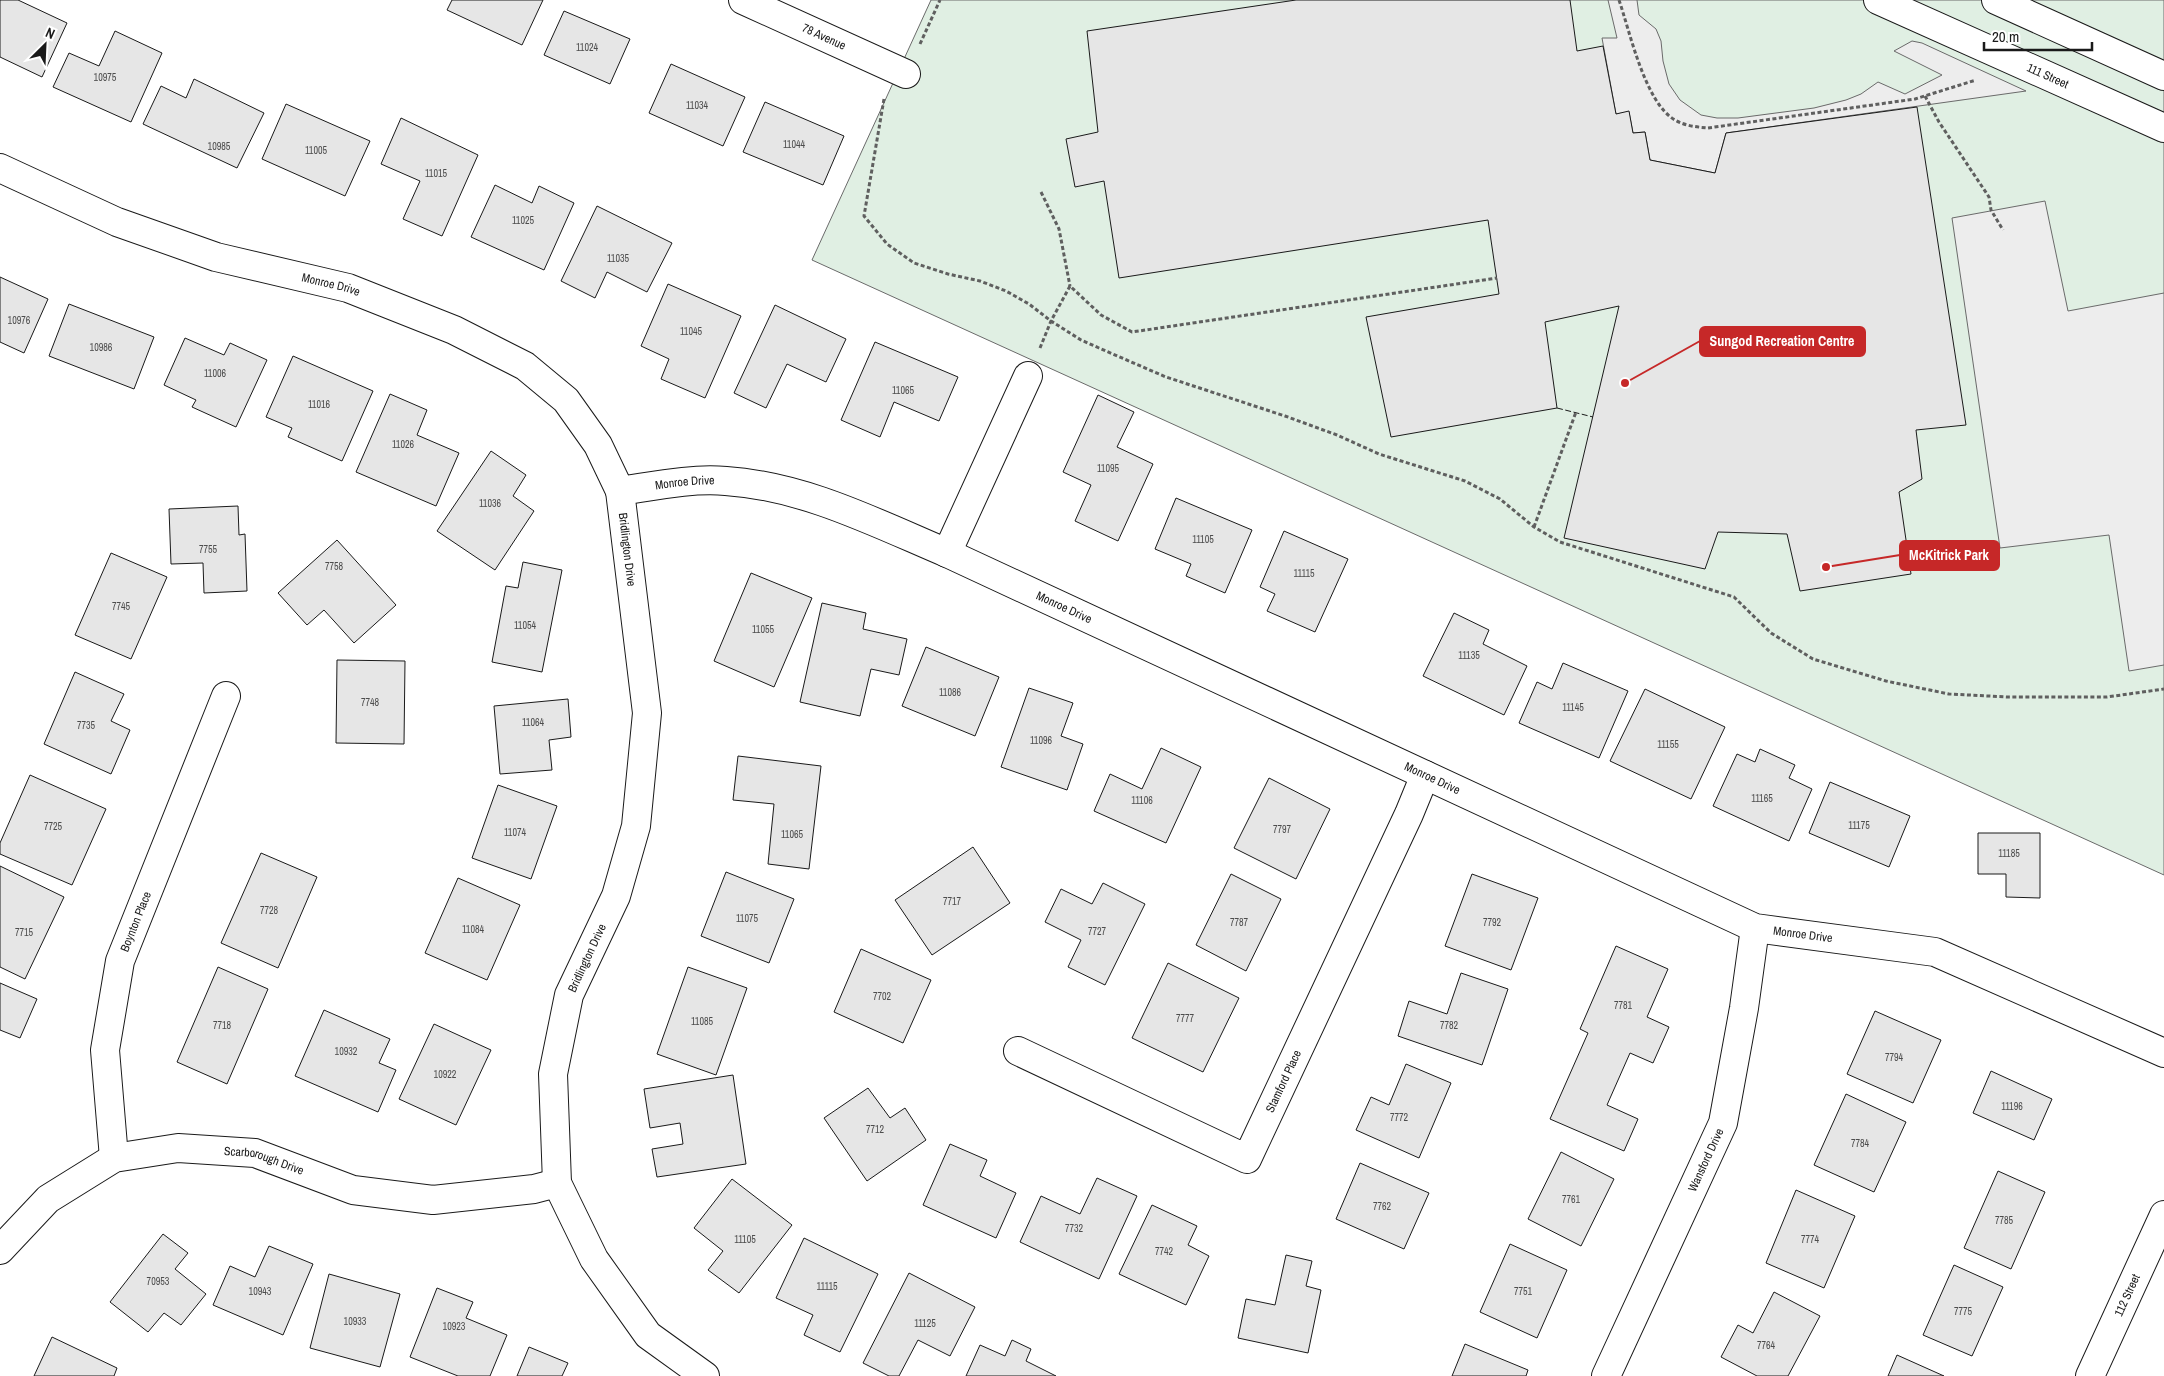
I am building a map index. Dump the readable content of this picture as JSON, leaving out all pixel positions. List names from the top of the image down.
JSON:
{
  "streets": {
    "street": [
      "78 Avenue",
      "111 Street",
      "Monroe Drive",
      "Bridlington Drive",
      "Boynton Place",
      "Stamford Place",
      "Wansford Drive",
      "Scarborough Drive",
      "112 Street"
    ]
  },
  "crossings": [
    ["Monroe Drive", "Bridlington Drive"],
    ["Monroe Drive", "Stamford Place"],
    ["Monroe Drive", "Wansford Drive"],
    ["Bridlington Drive", "Scarborough Drive"],
    ["Boynton Place", "Scarborough Drive"]
  ],
  "places": ["Sungod Recreation Centre", "McKitrick Park"],
  "house_numbers": [
    "11024",
    "10975",
    "11034",
    "11044",
    "10985",
    "11005",
    "11015",
    "11025",
    "11035",
    "10976",
    "11045",
    "10986",
    "11006",
    "11065",
    "11016",
    "11026",
    "11095",
    "11036",
    "11105",
    "7755",
    "7758",
    "11115",
    "7745",
    "11054",
    "11055",
    "11135",
    "11086",
    "7748",
    "11145",
    "11064",
    "7735",
    "11096",
    "11155",
    "11165",
    "11106",
    "11175",
    "7725",
    "7797",
    "11074",
    "11065",
    "11185",
    "7717",
    "7728",
    "11075",
    "7787",
    "7792",
    "11084",
    "7727",
    "7715",
    "7702",
    "7781",
    "7777",
    "11085",
    "7718",
    "7782",
    "10932",
    "7794",
    "10922",
    "11196",
    "7772",
    "7712",
    "7784",
    "7761",
    "7762",
    "7785",
    "7732",
    "11105",
    "7774",
    "7742",
    "70953",
    "11115",
    "10943",
    "7751",
    "7775",
    "10933",
    "11125",
    "10923",
    "7764"
  ],
  "scale_bar": "20 m",
  "north": "top right"
}
